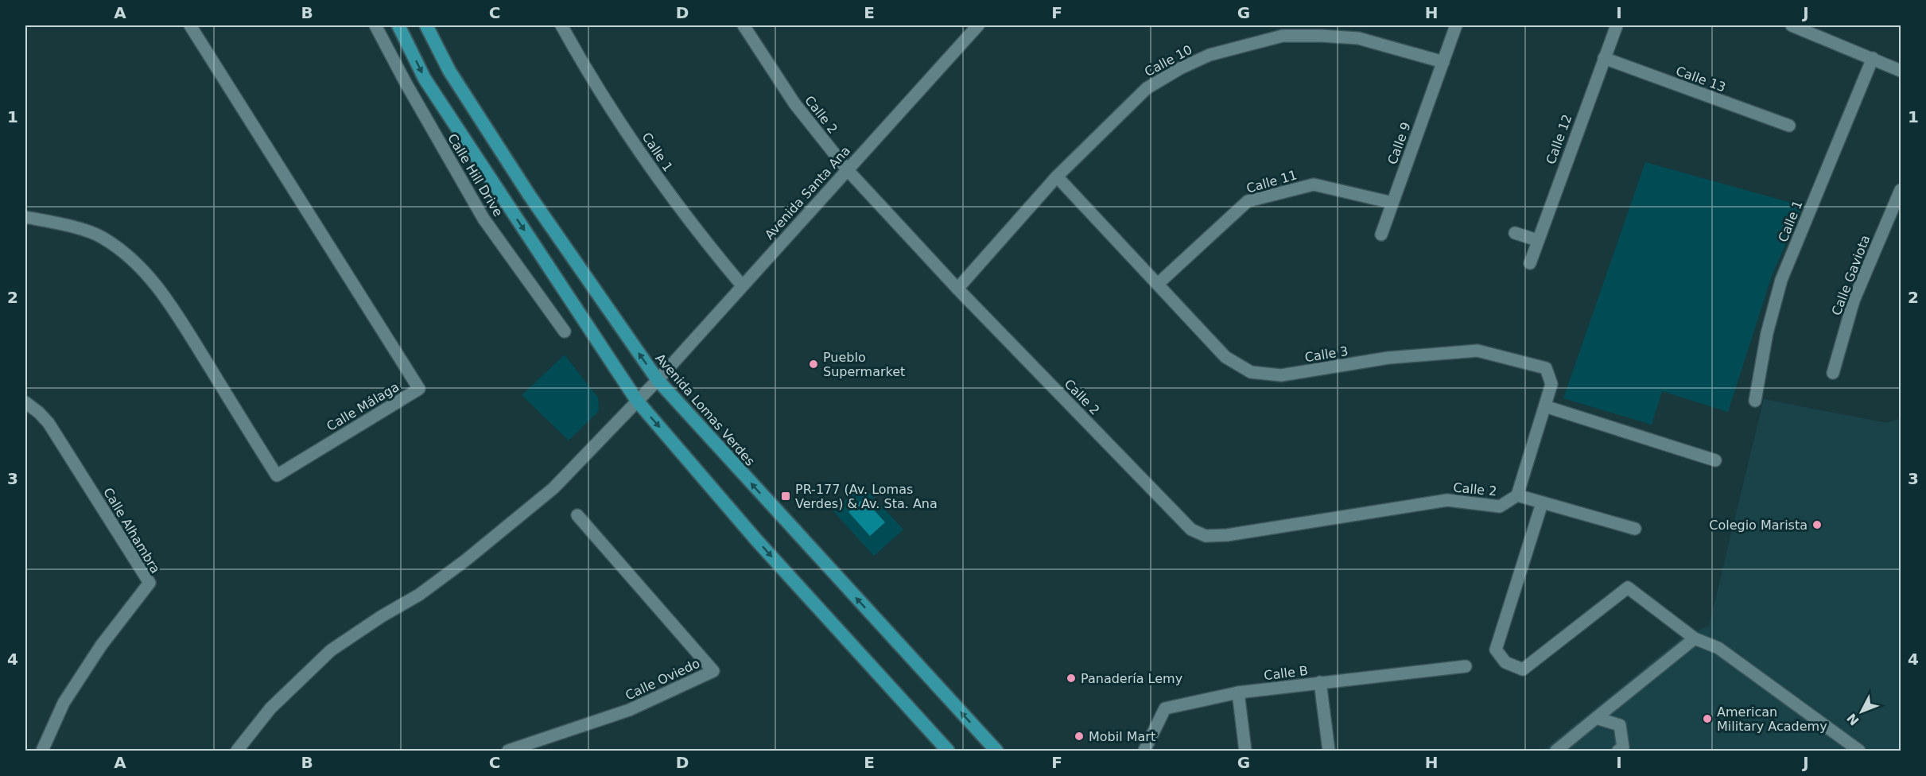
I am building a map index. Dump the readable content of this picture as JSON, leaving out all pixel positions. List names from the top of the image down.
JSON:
{
  "streets": {
    "highway": ["Avenida Lomas Verdes"],
    "street": [
      "Calle 10",
      "Calle 13",
      "Calle 2",
      "Calle 12",
      "Calle 9",
      "Calle 1",
      "Calle Hill Drive",
      "Calle 11",
      "Avenida Santa Ana",
      "Calle Gaviota",
      "Calle 3",
      "Calle Málaga",
      "Calle Alhambra",
      "Calle B",
      "Calle Oviedo"
    ]
  },
  "crossings": [
    ["Calle 10", "Calle 2"],
    ["Calle 10", "Calle 9"],
    ["Calle 10", "Calle 3"],
    ["Calle 13", "Calle 12"],
    ["Calle 2", "Avenida Santa Ana"],
    ["Calle 2", "Calle 3"],
    ["Calle 9", "Calle 11"],
    ["Calle 1", "Avenida Santa Ana"],
    ["Calle 11", "Calle 3"],
    ["Avenida Santa Ana", "Avenida Lomas Verdes"]
  ],
  "places": {
    "other": [
      "Pueblo Supermarket",
      "Colegio Marista",
      "Panadería Lemy",
      "American Military Academy",
      "Mobil Mart"
    ],
    "transit": ["PR-177 (Av. Lomas Verdes) & Av. Sta. Ana"]
  },
  "north": "bottom left",
  "grid": {
    "columns": [
      "A",
      "B",
      "C",
      "D",
      "E",
      "F",
      "G",
      "H",
      "I",
      "J"
    ],
    "rows": [
      "1",
      "2",
      "3",
      "4"
    ]
  }
}
